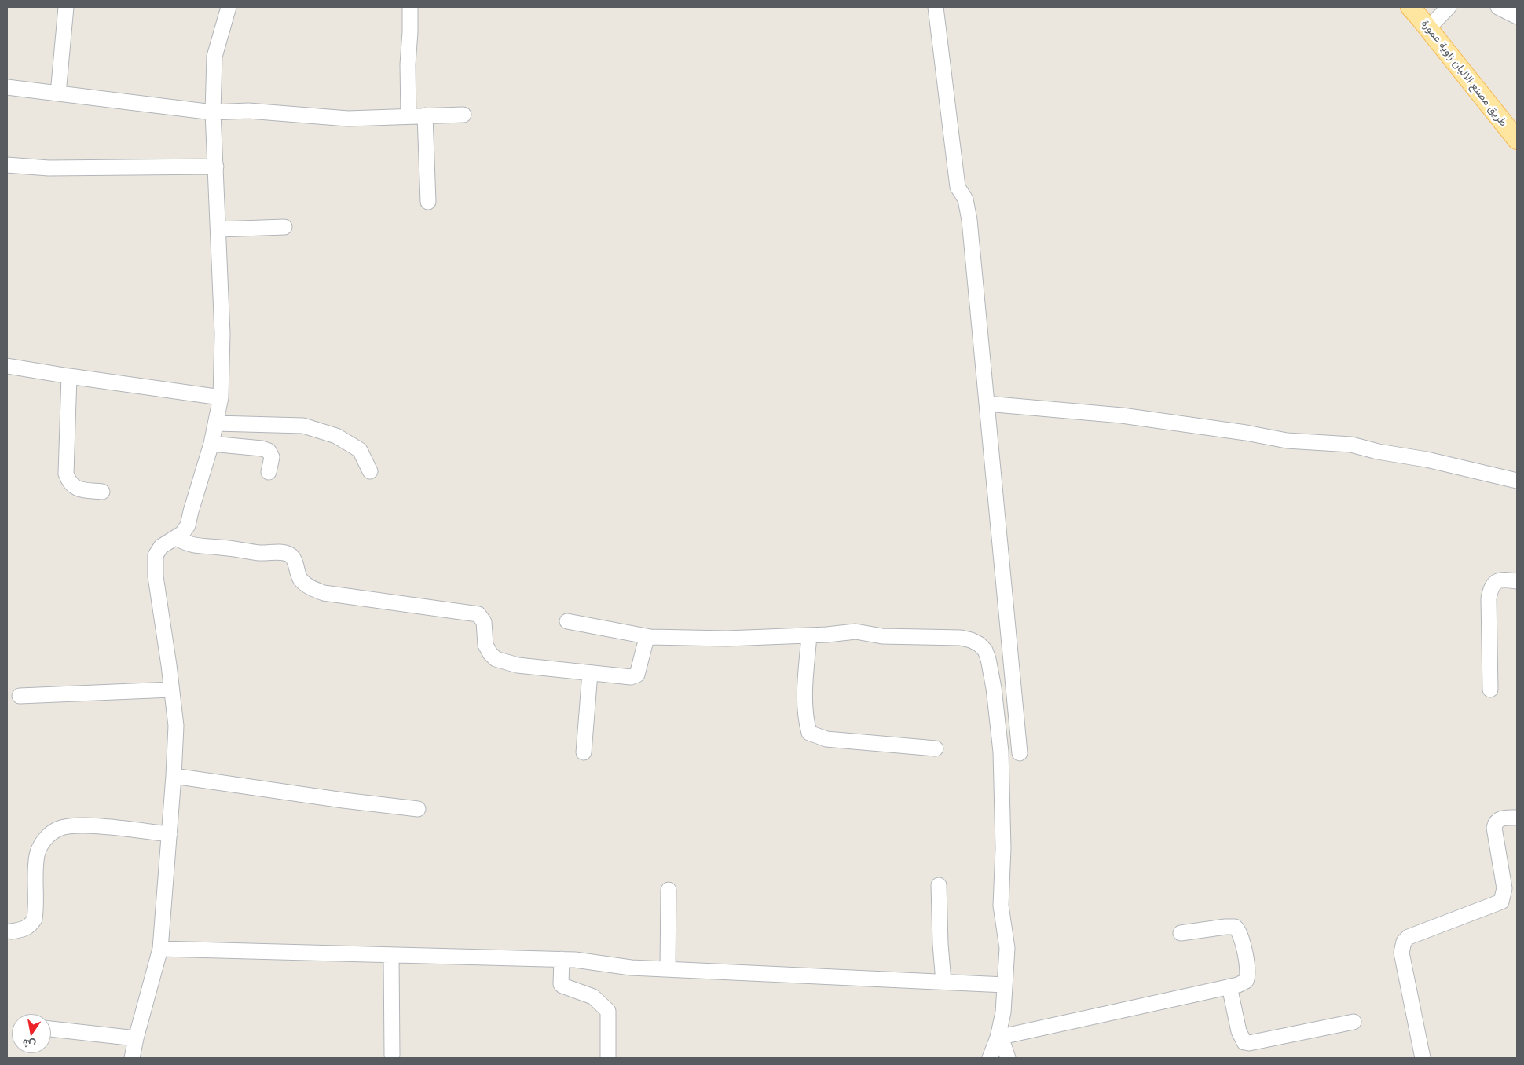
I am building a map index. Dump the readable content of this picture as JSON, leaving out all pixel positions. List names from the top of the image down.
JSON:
{
  "streets": {
    "main road": ["طريق مصنع الالبان زاوية عمورة"]
  },
  "north": "bottom"
}
